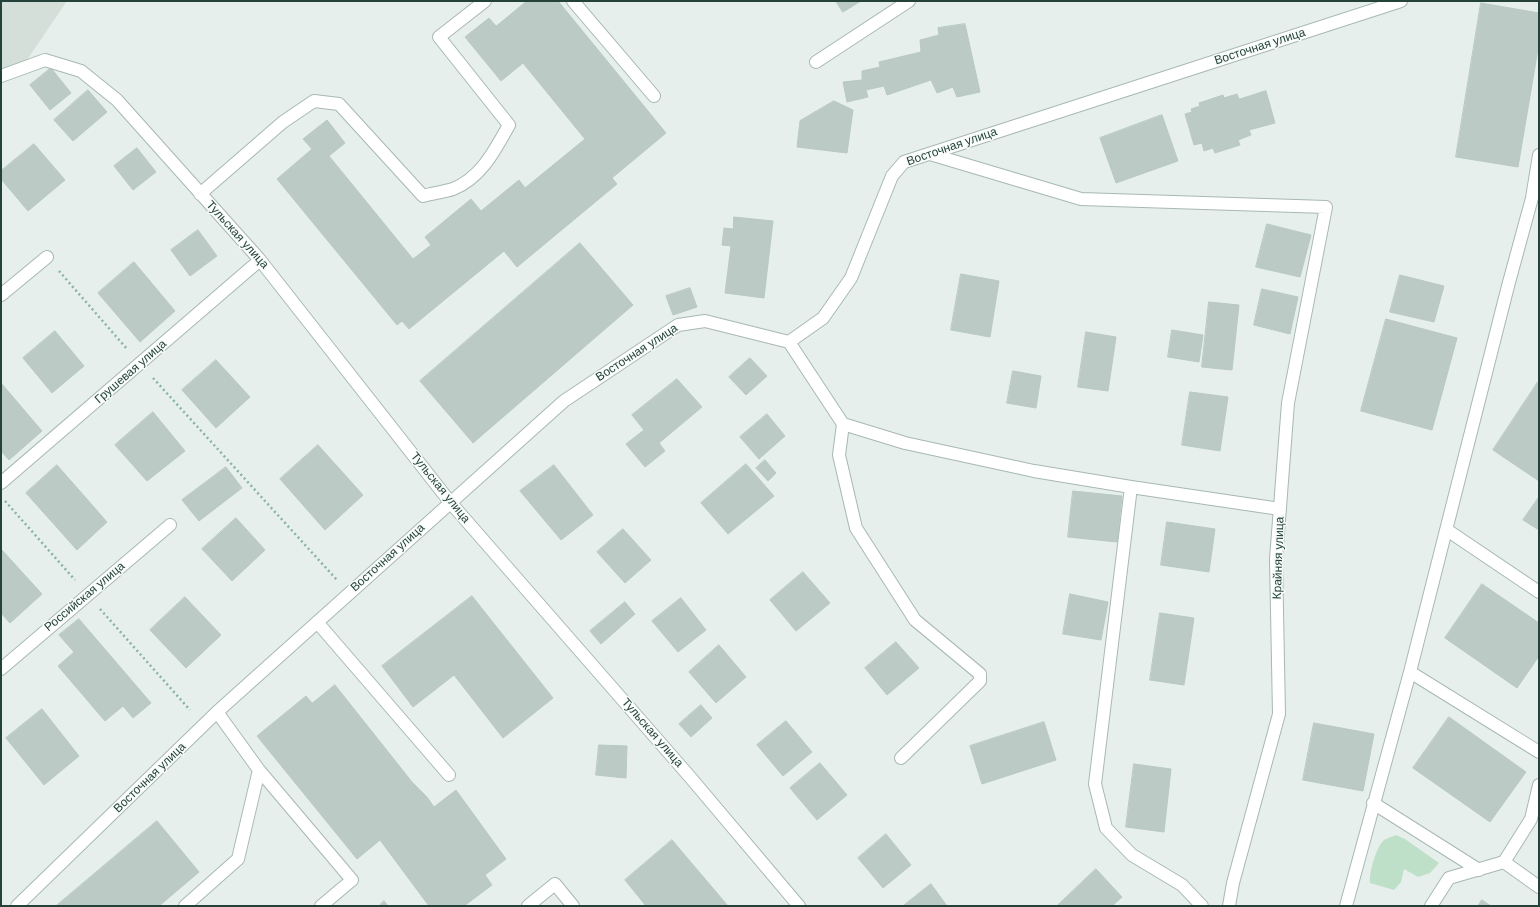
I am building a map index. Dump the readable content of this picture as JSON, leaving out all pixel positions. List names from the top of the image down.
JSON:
{
  "streets": {
    "street": [
      "Восточная улица",
      "Тульская улица",
      "Грушевая улица",
      "Крайняя улица",
      "Российская улица"
    ]
  },
  "crossings": [
    ["Восточная улица", "Тульская улица"],
    ["Восточная улица", "Крайняя улица"],
    ["Тульская улица", "Грушевая улица"]
  ]
}
